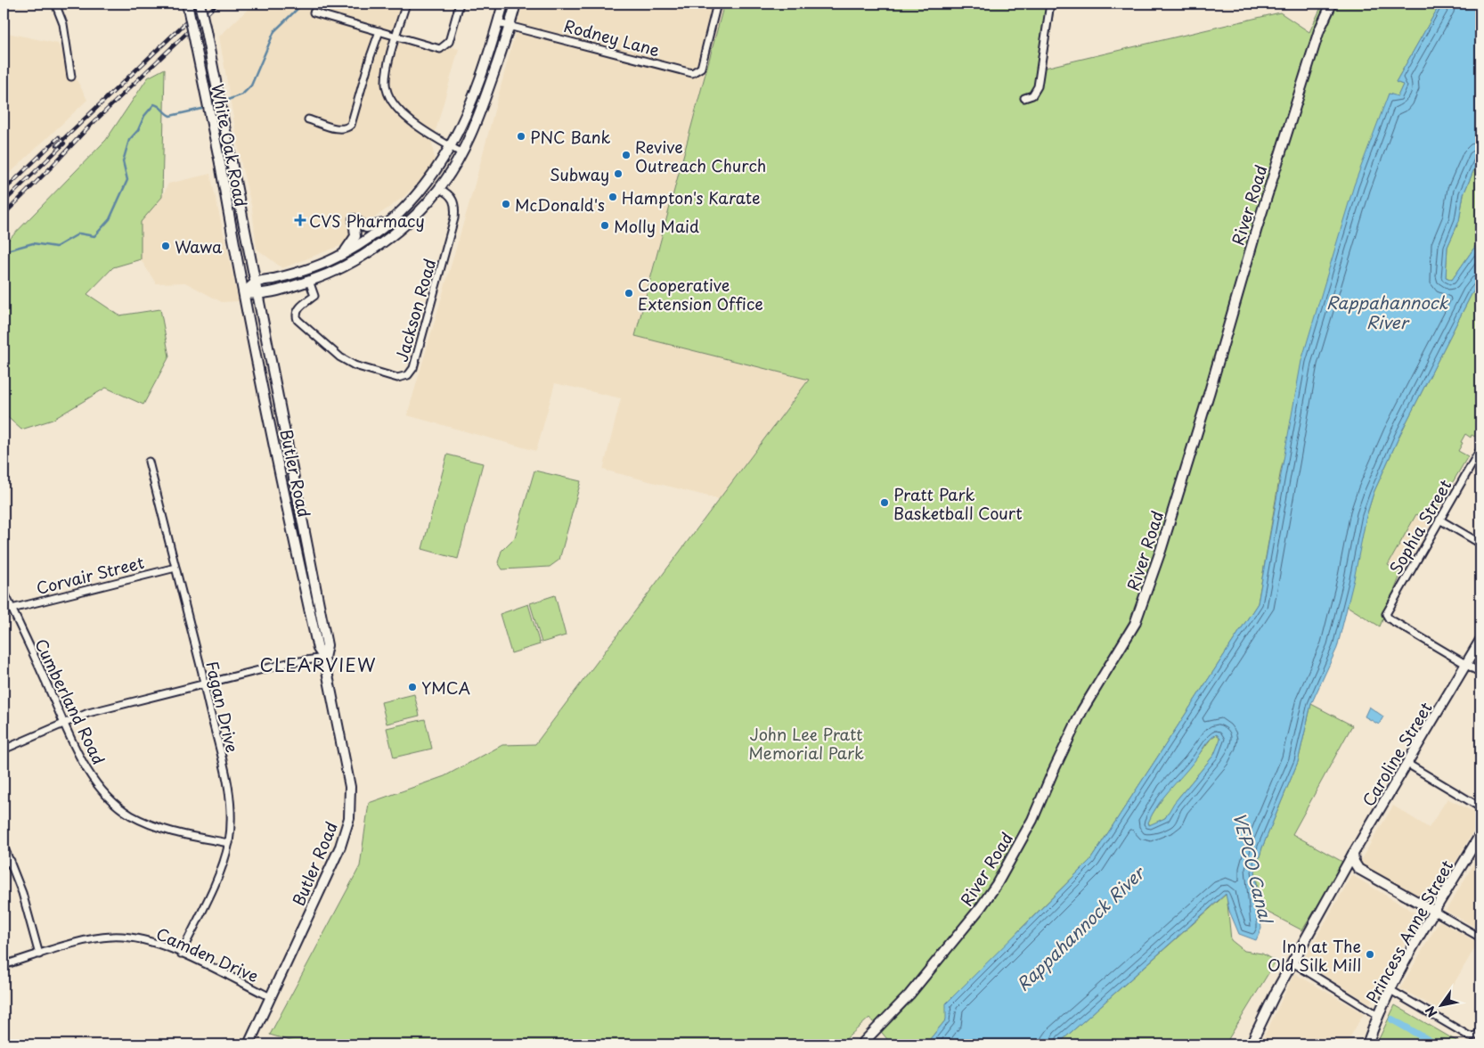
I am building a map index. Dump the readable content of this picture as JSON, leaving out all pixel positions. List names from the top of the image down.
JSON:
{
  "streets": {
    "main road": [
      "White Oak Road",
      "River Road",
      "Butler Road",
      "Caroline Street",
      "Princess Anne Street"
    ],
    "street": [
      "Rodney Lane",
      "Jackson Road",
      "Sophia Street",
      "Corvair Street",
      "Cumberland Road",
      "Fagan Drive",
      "Camden Drive"
    ]
  },
  "crossings": [
    ["White Oak Road", "Butler Road"],
    ["Butler Road", "Camden Drive"],
    ["Sophia Street", "Caroline Street"],
    ["Corvair Street", "Cumberland Road"],
    ["Corvair Street", "Fagan Drive"],
    ["Cumberland Road", "Fagan Drive"],
    ["Fagan Drive", "Camden Drive"]
  ],
  "districts": ["CLEARVIEW"],
  "water": ["Rappahannock River", "VEPCO Canal"],
  "parks": ["John Lee Pratt Memorial Park"],
  "places": {
    "other": [
      "PNC Bank",
      "Revive Outreach Church",
      "Subway",
      "Hampton's Karate",
      "McDonald's",
      "Molly Maid",
      "Wawa",
      "Cooperative Extension Office",
      "Pratt Park Basketball Court",
      "YMCA",
      "Inn at The Old Silk Mill"
    ],
    "health": ["CVS Pharmacy"]
  },
  "north": "bottom left"
}
